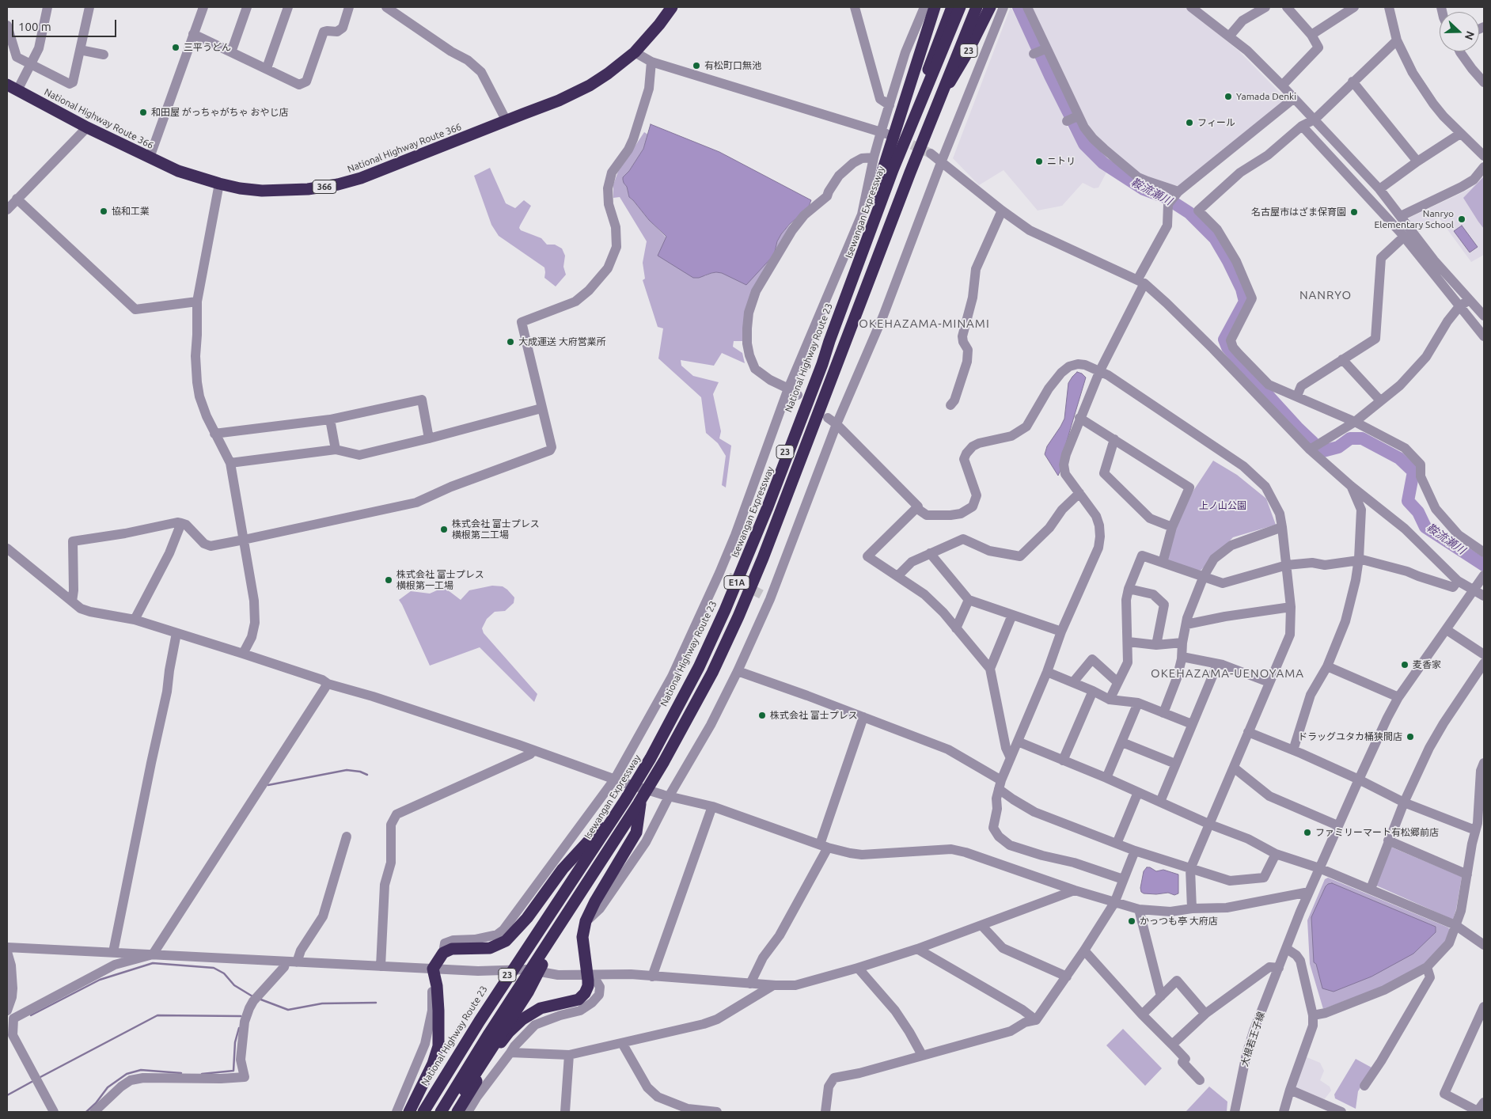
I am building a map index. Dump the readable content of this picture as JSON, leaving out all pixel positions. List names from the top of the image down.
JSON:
{
  "streets": {
    "highway": [
      "23",
      "National Highway Route 366",
      "366",
      "Isewangan Expressway",
      "National Highway Route 23",
      "E1A"
    ],
    "street": ["大根若王子線"]
  },
  "crossings": [
    ["23", "E1A"],
    ["Isewangan Expressway", "National Highway Route 23"]
  ],
  "districts": ["NANRYO", "OKEHAZAMA-MINAMI", "OKEHAZAMA-UENOYAMA"],
  "water": ["鞍流瀬川"],
  "parks": ["上ノ山公園"],
  "places": [
    "三平うどん",
    "有松町口無池",
    "Yamada Denki",
    "和田屋 がっちゃがちゃ おやじ店",
    "フィール",
    "ニトリ",
    "協和工業",
    "名古屋市はざま保育園",
    "Nanryo Elementary School",
    "大成運送 大府営業所",
    "株式会社 富士プレス 横根第二工場",
    "株式会社 富士プレス 横根第一工場",
    "麦香家",
    "株式会社 富士プレス",
    "ドラッグユタカ桶狭間店",
    "ファミリーマート有松郷前店",
    "かっつも亭 大府店"
  ],
  "scale_bar": "100 m",
  "north": "right"
}
